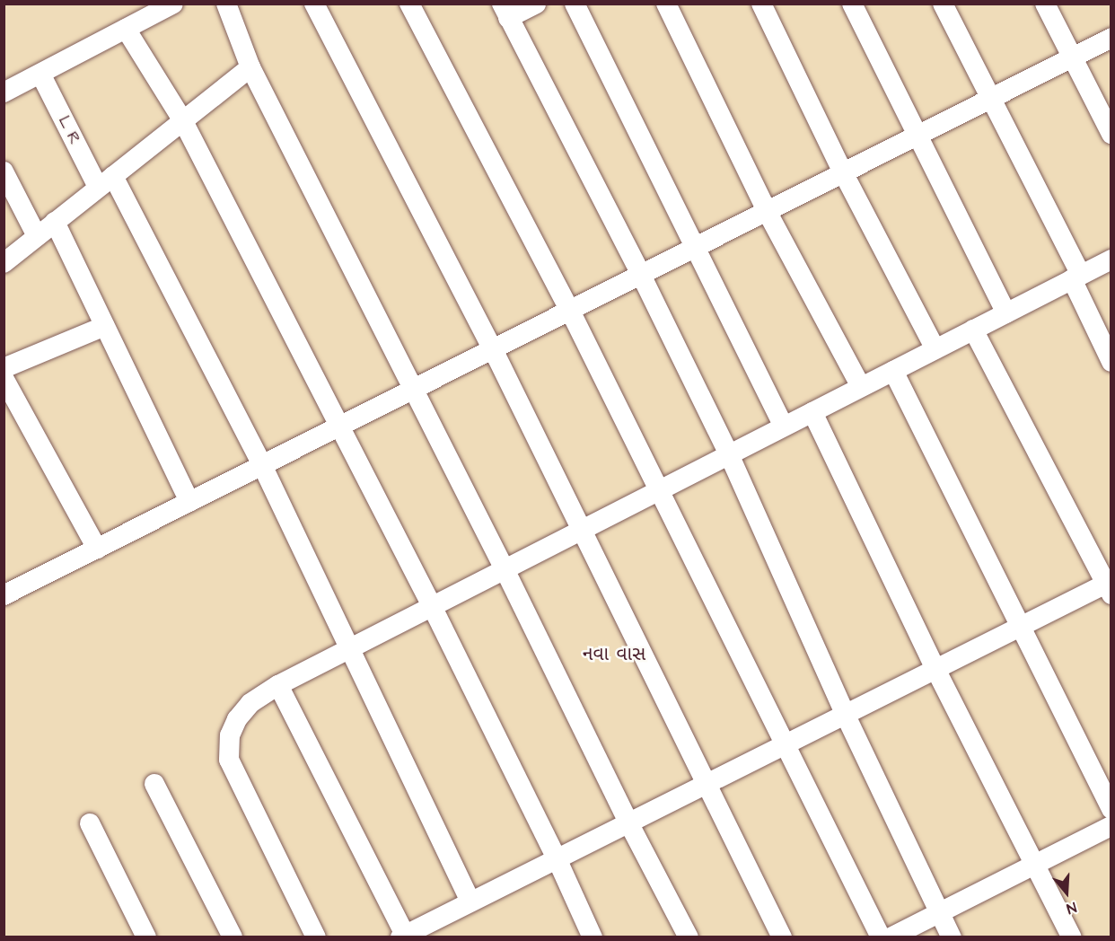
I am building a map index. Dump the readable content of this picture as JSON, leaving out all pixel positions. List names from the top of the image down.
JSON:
{
  "streets": {
    "street": ["L R"]
  },
  "districts": ["નવા વાસ"],
  "north": "bottom"
}
